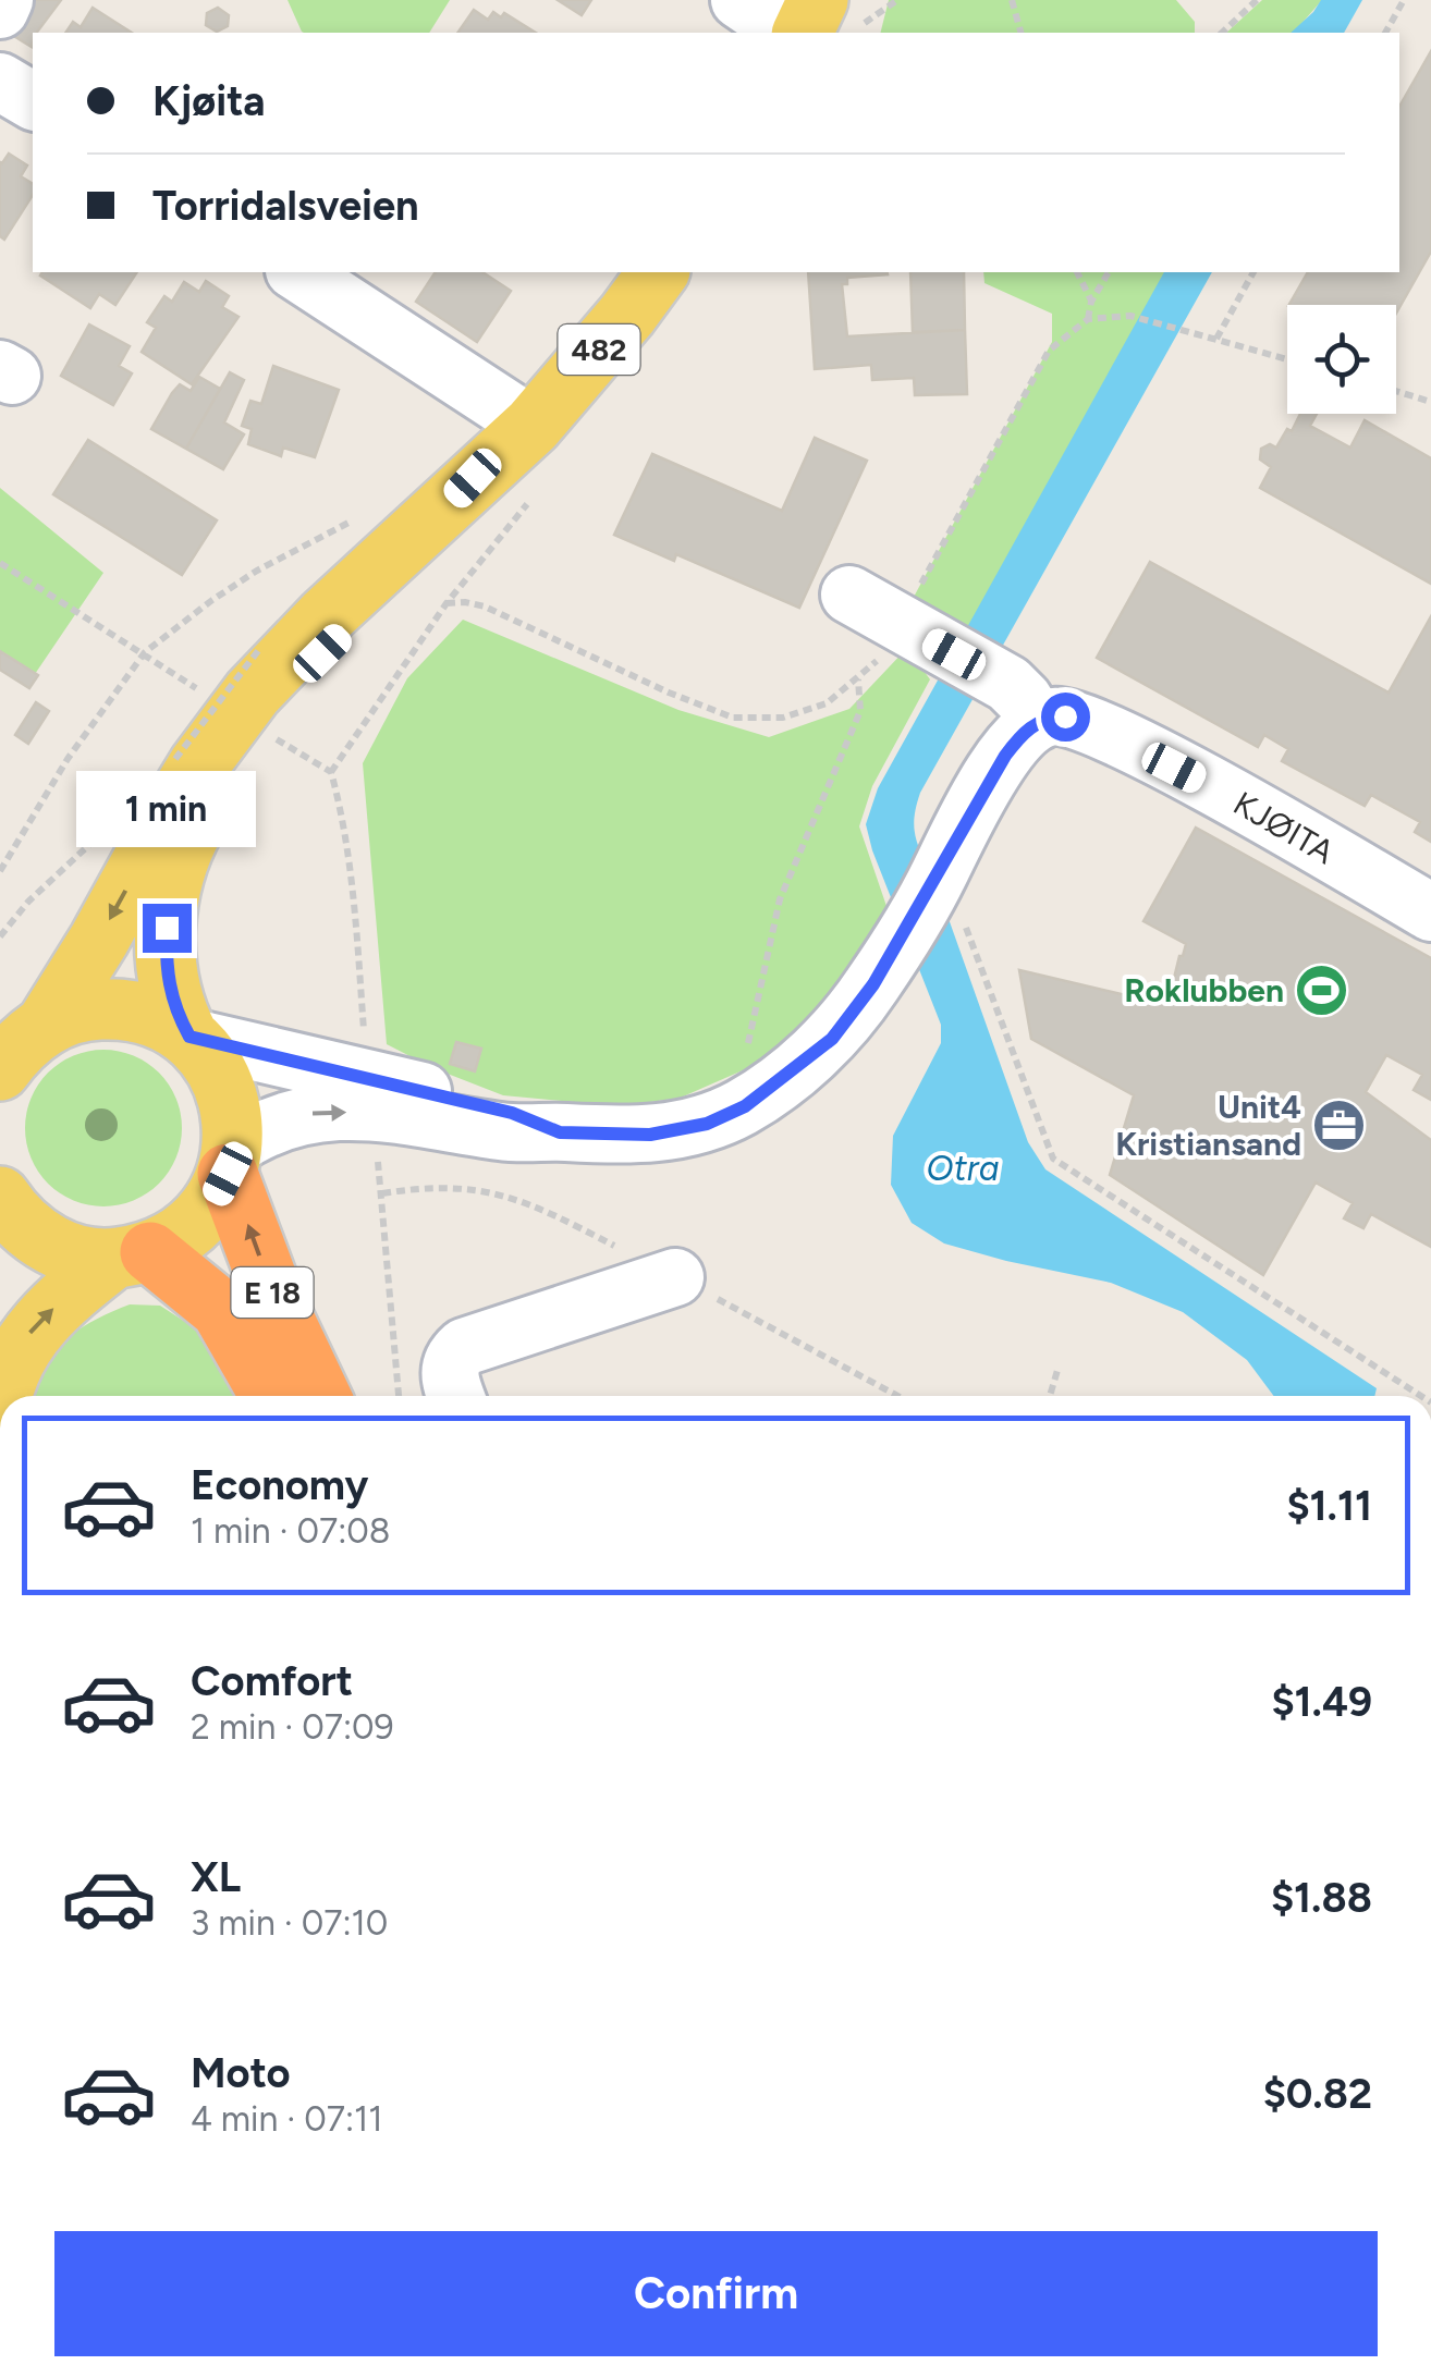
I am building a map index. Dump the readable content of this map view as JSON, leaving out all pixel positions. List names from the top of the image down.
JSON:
{
  "streets": {
    "highway": ["E 18"],
    "main road": ["482"],
    "street": ["KJØITA"]
  },
  "crossings": [
    ["482", "E 18"]
  ],
  "water": ["Otra"],
  "places": {
    "sports": ["Roklubben"],
    "office": ["Unit4 Kristiansand"]
  },
  "page": {
    "banner": ["Kjøita", "Torridalsveien"],
    "bubble": "1 min",
    "list": [
      {
        "name": "Economy",
        "note": "1 min · 07:08",
        "value": "$1.11"
      },
      {
        "name": "Comfort",
        "note": "2 min · 07:09",
        "value": "$1.49"
      },
      {
        "name": "XL",
        "note": "3 min · 07:10",
        "value": "$1.88"
      },
      {
        "name": "Moto",
        "note": "4 min · 07:11",
        "value": "$0.82"
      }
    ],
    "buttons": "Confirm"
  }
}
